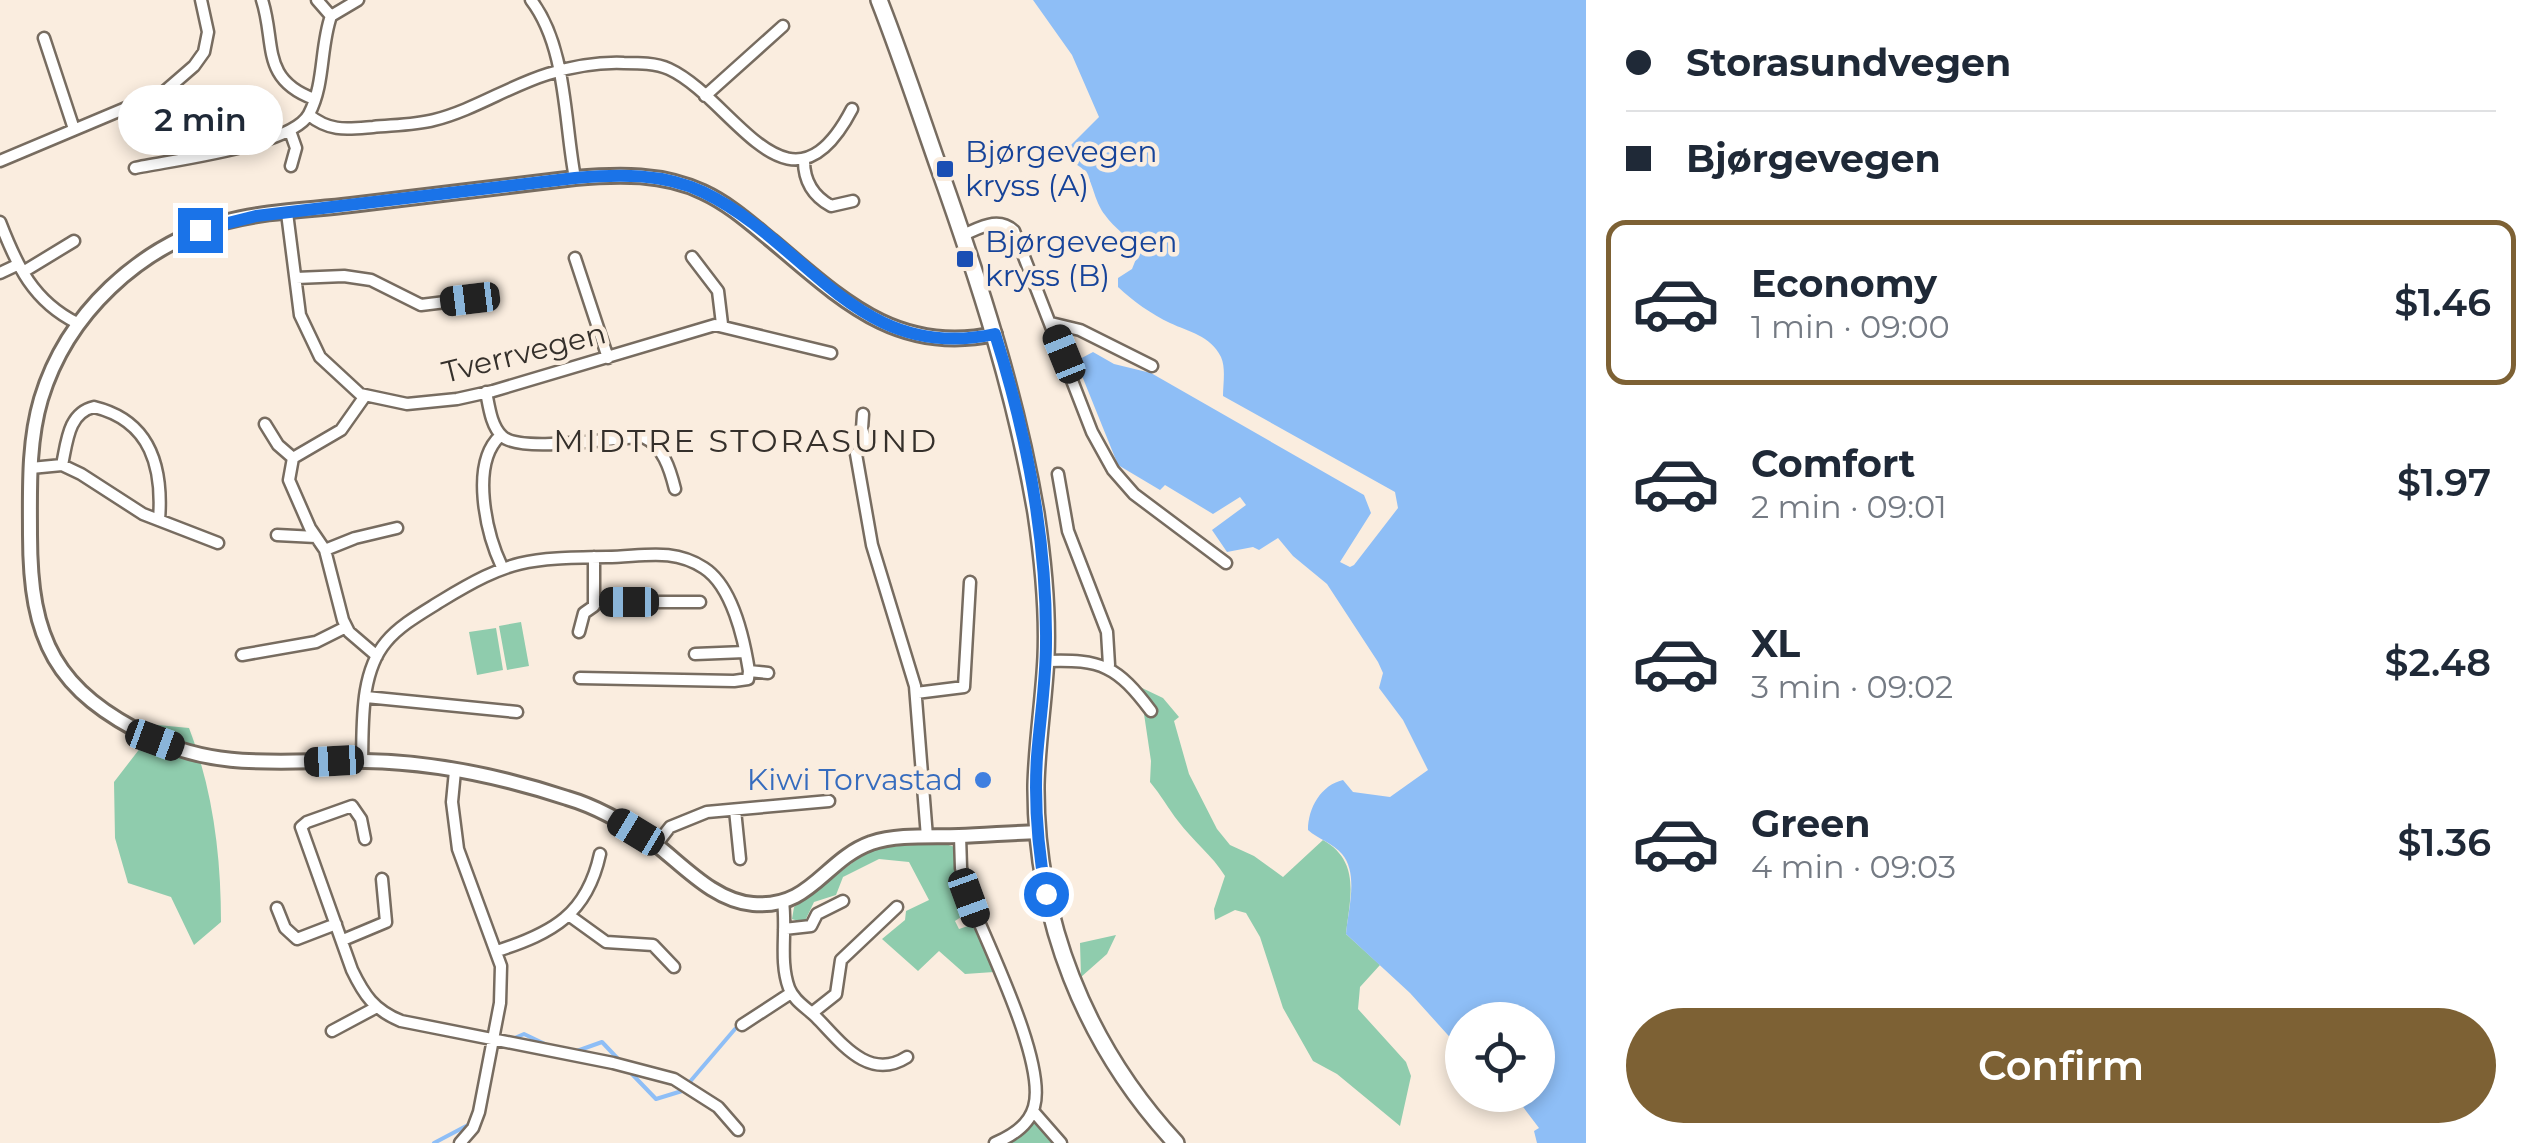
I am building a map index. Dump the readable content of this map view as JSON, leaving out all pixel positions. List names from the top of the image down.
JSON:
{
  "streets": {
    "street": ["Tverrvegen"]
  },
  "districts": ["MIDTRE STORASUND"],
  "places": {
    "transit": ["Bjørgevegen kryss (A)", "Bjørgevegen kryss (B)"],
    "other": ["Kiwi Torvastad"]
  },
  "page": {
    "banner": ["Storasundvegen", "Bjørgevegen"],
    "bubble": "2 min",
    "list": [
      {
        "name": "Economy",
        "note": "1 min · 09:00",
        "value": "$1.46"
      },
      {
        "name": "Comfort",
        "note": "2 min · 09:01",
        "value": "$1.97"
      },
      {
        "name": "XL",
        "note": "3 min · 09:02",
        "value": "$2.48"
      },
      {
        "name": "Green",
        "note": "4 min · 09:03",
        "value": "$1.36"
      }
    ],
    "buttons": "Confirm"
  }
}
